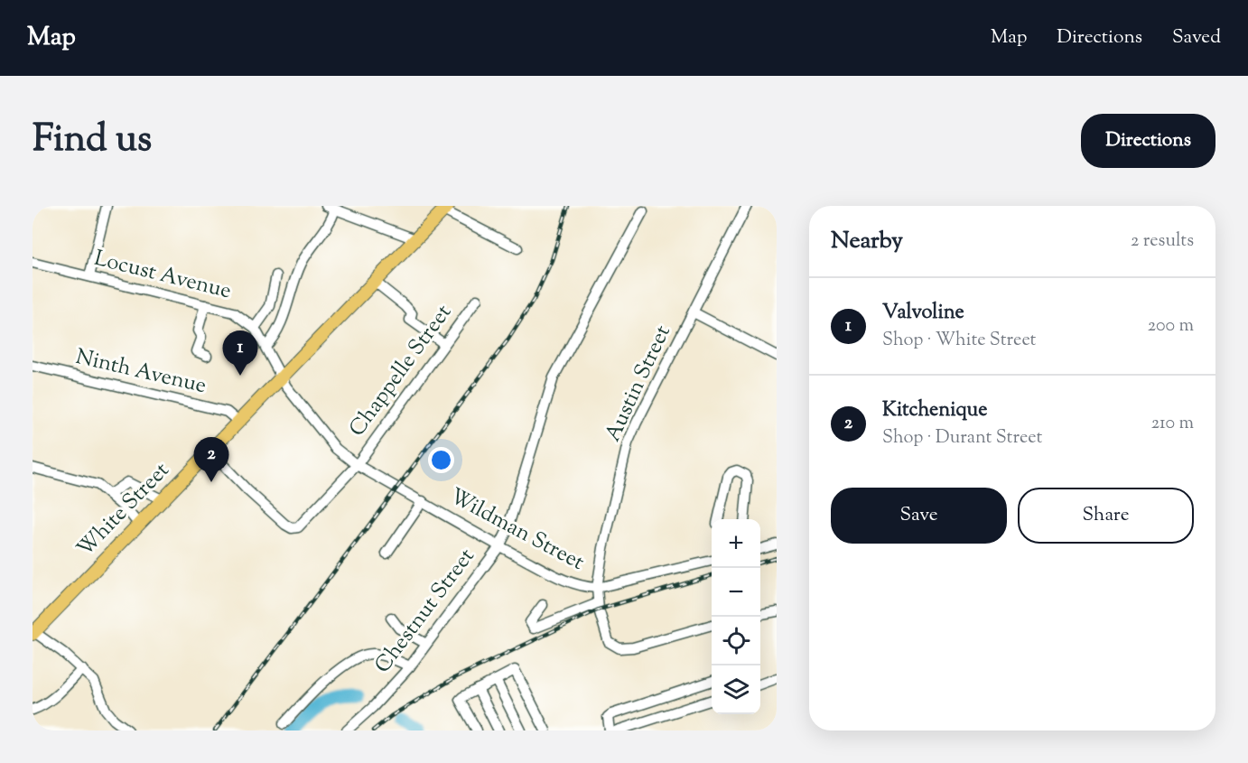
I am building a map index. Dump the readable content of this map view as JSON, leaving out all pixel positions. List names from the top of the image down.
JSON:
{
  "streets": {
    "main road": ["White Street"],
    "street": [
      "Locust Avenue",
      "Chappelle Street",
      "Ninth Avenue",
      "Austin Street",
      "Wildman Street",
      "Chestnut Street"
    ]
  },
  "crossings": [
    ["Locust Avenue", "White Street"],
    ["Locust Avenue", "Wildman Street"],
    ["Chappelle Street", "White Street"],
    ["Chappelle Street", "Wildman Street"],
    ["Ninth Avenue", "White Street"],
    ["Austin Street", "Wildman Street"],
    ["White Street", "Wildman Street"],
    ["Wildman Street", "Chestnut Street"]
  ],
  "page": {
    "header": "Map",
    "nav": ["Map", "Directions", "Saved"],
    "title": "Find us",
    "buttons": [
      "Directions",
      ["Save", "Share"]
    ],
    "heading": ["Nearby", "2 results"],
    "list": [
      {
        "mark": "1",
        "name": "Valvoline",
        "note": "Shop · White Street",
        "value": "200 m"
      },
      {
        "mark": "2",
        "name": "Kitchenique",
        "note": "Shop · Durant Street",
        "value": "210 m"
      }
    ],
    "pins": ["1", "2"],
    "map_buttons": ["+", "−"]
  }
}
